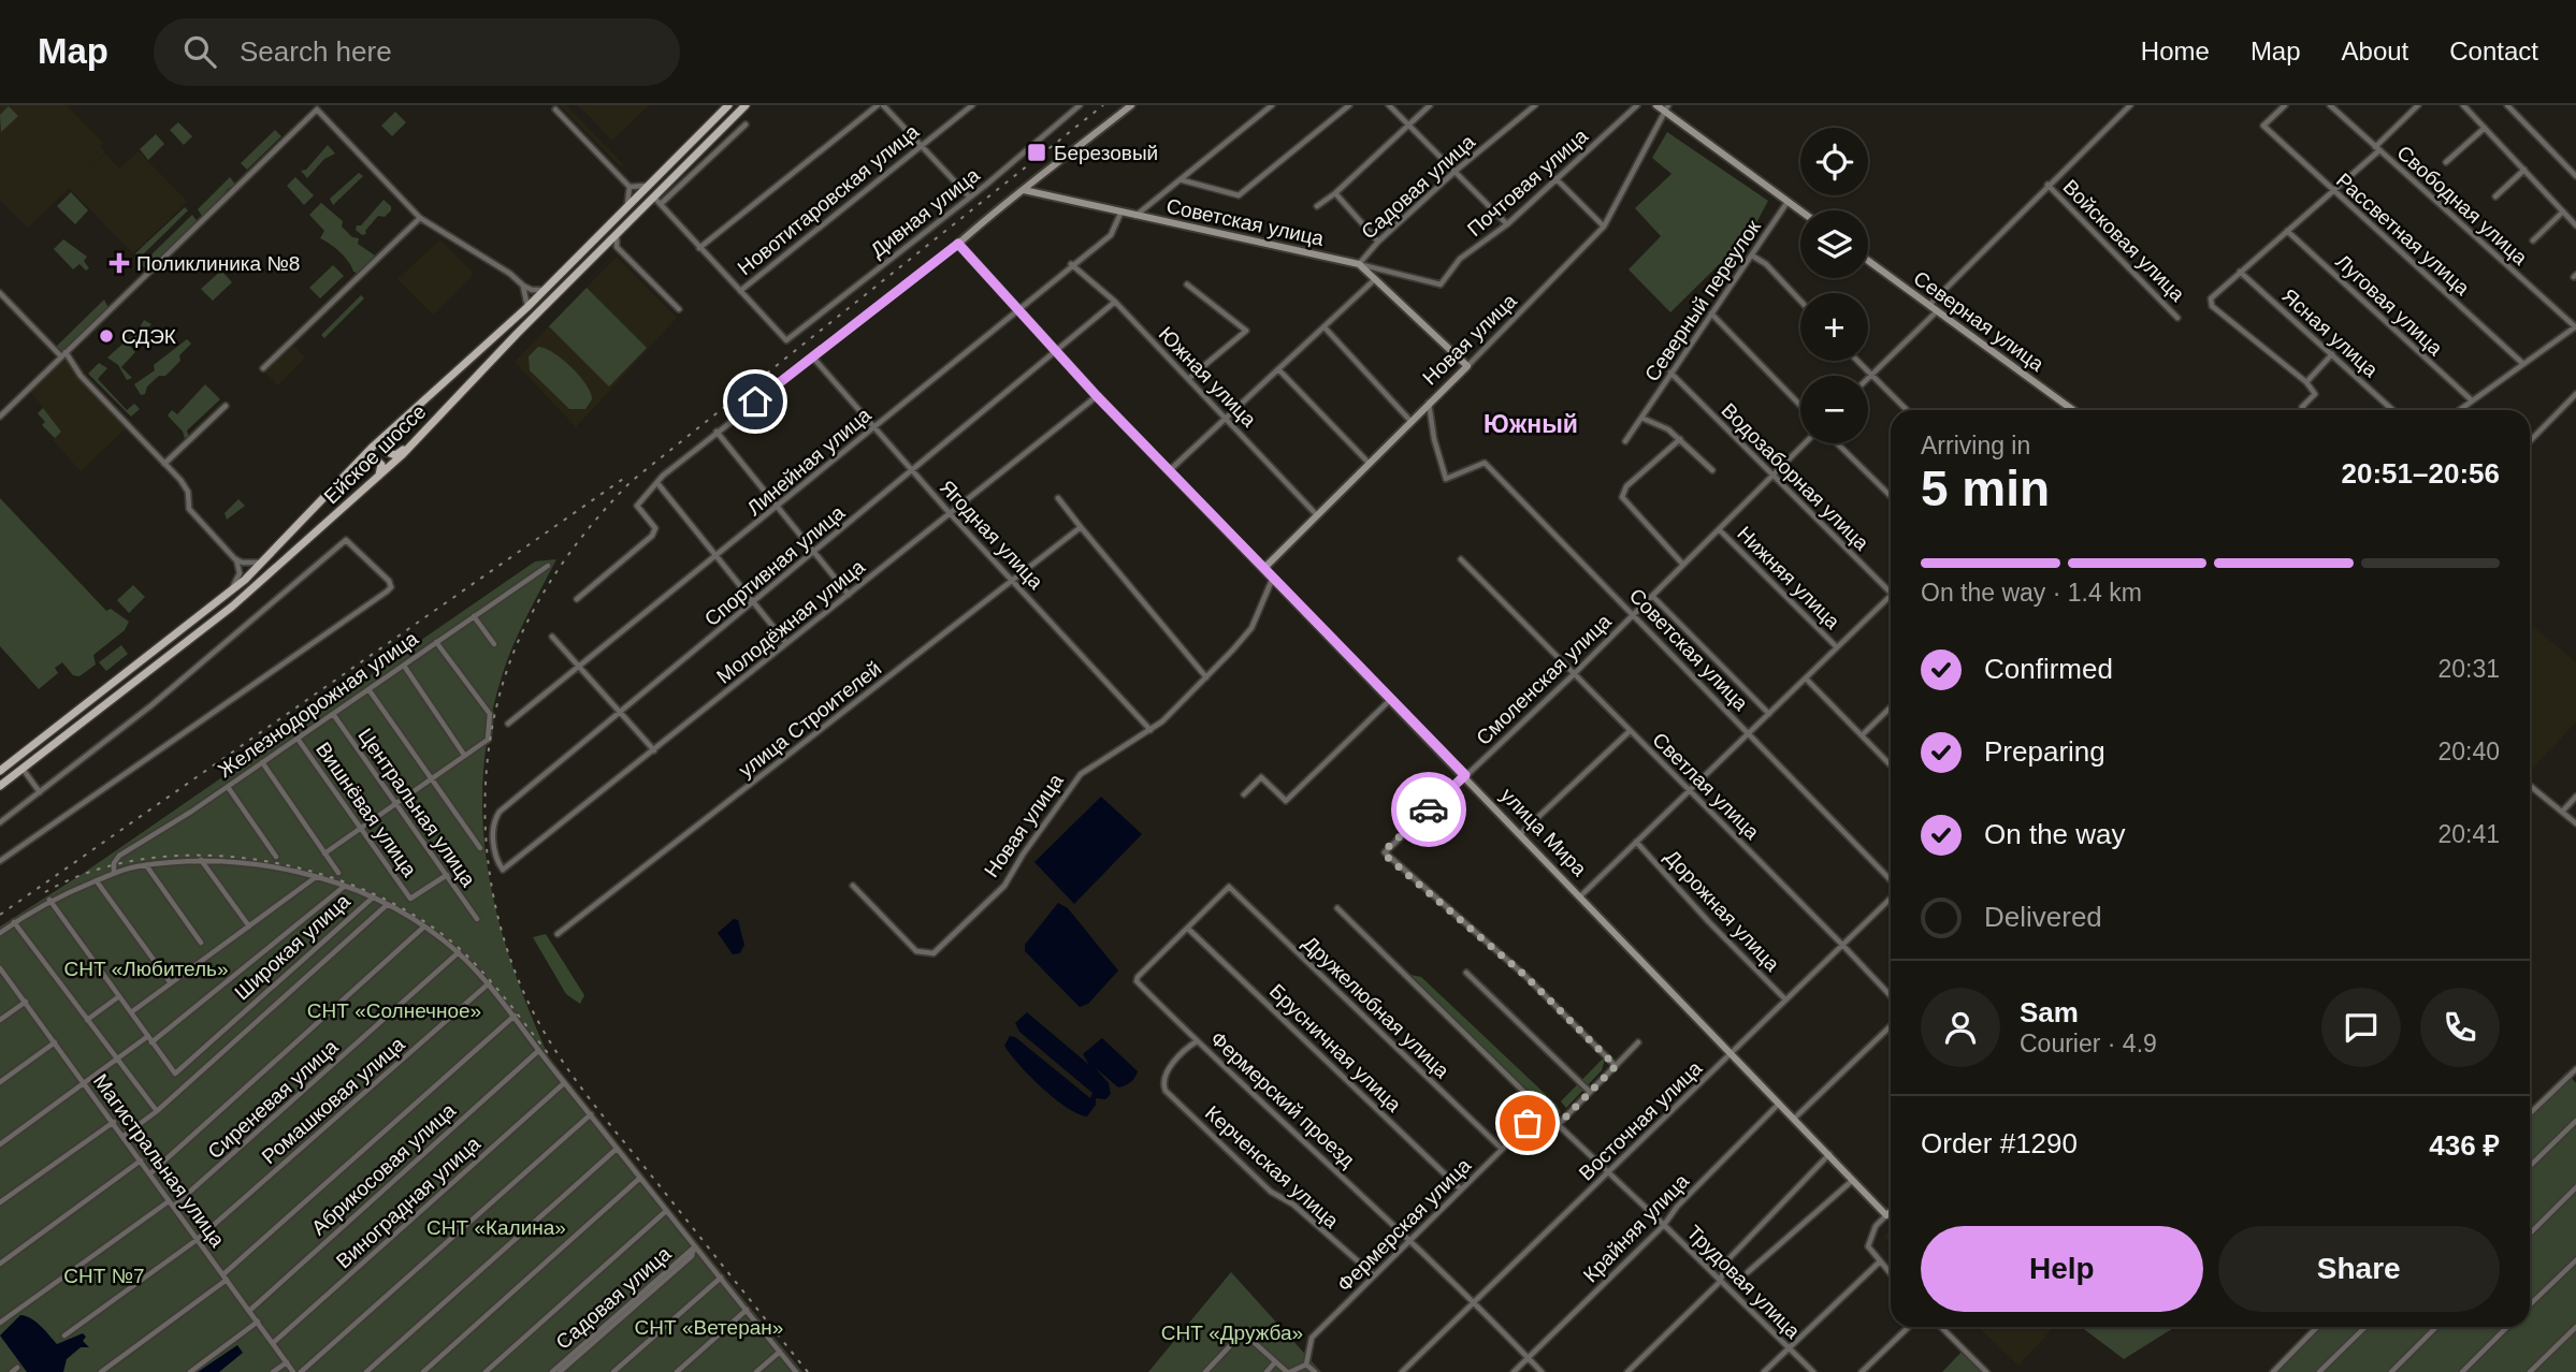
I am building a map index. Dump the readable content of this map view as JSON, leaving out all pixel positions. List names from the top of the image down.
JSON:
{
  "streets": {
    "main road": ["Ейское шоссе"],
    "street": [
      "Почтовая улица",
      "Садовая улица",
      "Новотитаровская улица",
      "Свободная улица",
      "Дивная улица",
      "Советская улица",
      "Рассветная улица",
      "Войсковая улица",
      "Северный переулок",
      "Луговая улица",
      "Северная улица",
      "Ясная улица",
      "Новая улица",
      "Южная улица",
      "Линейная улица",
      "Водозаборная улица",
      "Ягодная улица",
      "Спортивная улица",
      "Нижняя улица",
      "Молодёжная улица",
      "Смоленская улица",
      "Железнодорожная улица",
      "улица Строителей",
      "Светлая улица",
      "Центральная улица",
      "Вишнёвая улица",
      "улица Мира",
      "Дорожная улица",
      "Широкая улица",
      "Дружелюбная улица",
      "Брусничная улица",
      "Сиреневая улица",
      "Фермерский проезд",
      "Ромашковая улица",
      "Восточная улица",
      "Магистральная улица",
      "Керченская улица",
      "Абрикосовая улица",
      "Виноградная улица",
      "Фермерская улица",
      "Крайняя улица",
      "Трудовая улица"
    ]
  },
  "crossings": [
    ["Почтовая улица", "Садовая улица"],
    ["Почтовая улица", "Советская улица"],
    ["Садовая улица", "Советская улица"],
    ["Новотитаровская улица", "Дивная улица"],
    ["Советская улица", "Новая улица"],
    ["Советская улица", "Линейная улица"],
    ["Советская улица", "Смоленская улица"],
    ["Северный переулок", "Водозаборная улица"],
    ["Новая улица", "Южная улица"],
    ["Новая улица", "Ягодная улица"],
    ["Новая улица", "улица Мира"],
    ["Южная улица", "Линейная улица"],
    ["Южная улица", "Спортивная улица"],
    ["Линейная улица", "Ягодная улица"],
    ["Линейная улица", "улица Мира"],
    ["Водозаборная улица", "Смоленская улица"],
    ["Ягодная улица", "Спортивная улица"],
    ["Ягодная улица", "Молодёжная улица"],
    ["Ягодная улица", "улица Строителей"],
    ["Спортивная улица", "Молодёжная улица"],
    ["Спортивная улица", "улица Мира"],
    ["Нижняя улица", "Смоленская улица"],
    ["Молодёжная улица", "улица Мира"],
    ["Смоленская улица", "Светлая улица"],
    ["Смоленская улица", "улица Мира"],
    ["Железнодорожная улица", "Центральная улица"],
    ["Железнодорожная улица", "Вишнёвая улица"],
    ["Железнодорожная улица", "Широкая улица"],
    ["Светлая улица", "Восточная улица"],
    ["Центральная улица", "Вишнёвая улица"],
    ["улица Мира", "Восточная улица"],
    ["улица Мира", "Крайняя улица"],
    ["Дорожная улица", "Восточная улица"],
    ["Дружелюбная улица", "Брусничная улица"],
    ["Дружелюбная улица", "Фермерский проезд"],
    ["Дружелюбная улица", "Фермерская улица"],
    ["Брусничная улица", "Фермерский проезд"],
    ["Брусничная улица", "Фермерская улица"],
    ["Сиреневая улица", "Магистральная улица"],
    ["Фермерский проезд", "Восточная улица"],
    ["Фермерский проезд", "Керченская улица"],
    ["Фермерский проезд", "Фермерская улица"],
    ["Фермерский проезд", "Крайняя улица"],
    ["Ромашковая улица", "Магистральная улица"],
    ["Восточная улица", "Трудовая улица"],
    ["Магистральная улица", "Абрикосовая улица"],
    ["Магистральная улица", "Виноградная улица"],
    ["Керченская улица", "Фермерская улица"],
    ["Крайняя улица", "Трудовая улица"]
  ],
  "districts": ["Южный"],
  "parks": [
    "СНТ «Любитель»",
    "СНТ «Солнечное»",
    "СНТ «Калина»",
    "СНТ №7",
    "СНТ «Ветеран»",
    "СНТ «Дружба»"
  ],
  "places": {
    "transit": ["Березовый"],
    "health": ["Поликлиника №8"],
    "other": ["СДЭК"]
  },
  "page": {
    "header": "Map",
    "search": "Search here",
    "nav": [
      "Home",
      "Map",
      "About",
      "Contact"
    ],
    "map_buttons": ["+", "−"],
    "heading": ["5 min", "Arriving in", "20:51–20:56"],
    "panel": [
      "Sam",
      "Courier · 4.9",
      "Order #1290",
      "436 ₽"
    ],
    "bar": "On the way · 1.4 km",
    "list": [
      ["Confirmed", "20:31"],
      ["Preparing", "20:40"],
      ["On the way", "20:41"],
      "Delivered"
    ],
    "buttons": ["Help", "Share"]
  }
}
